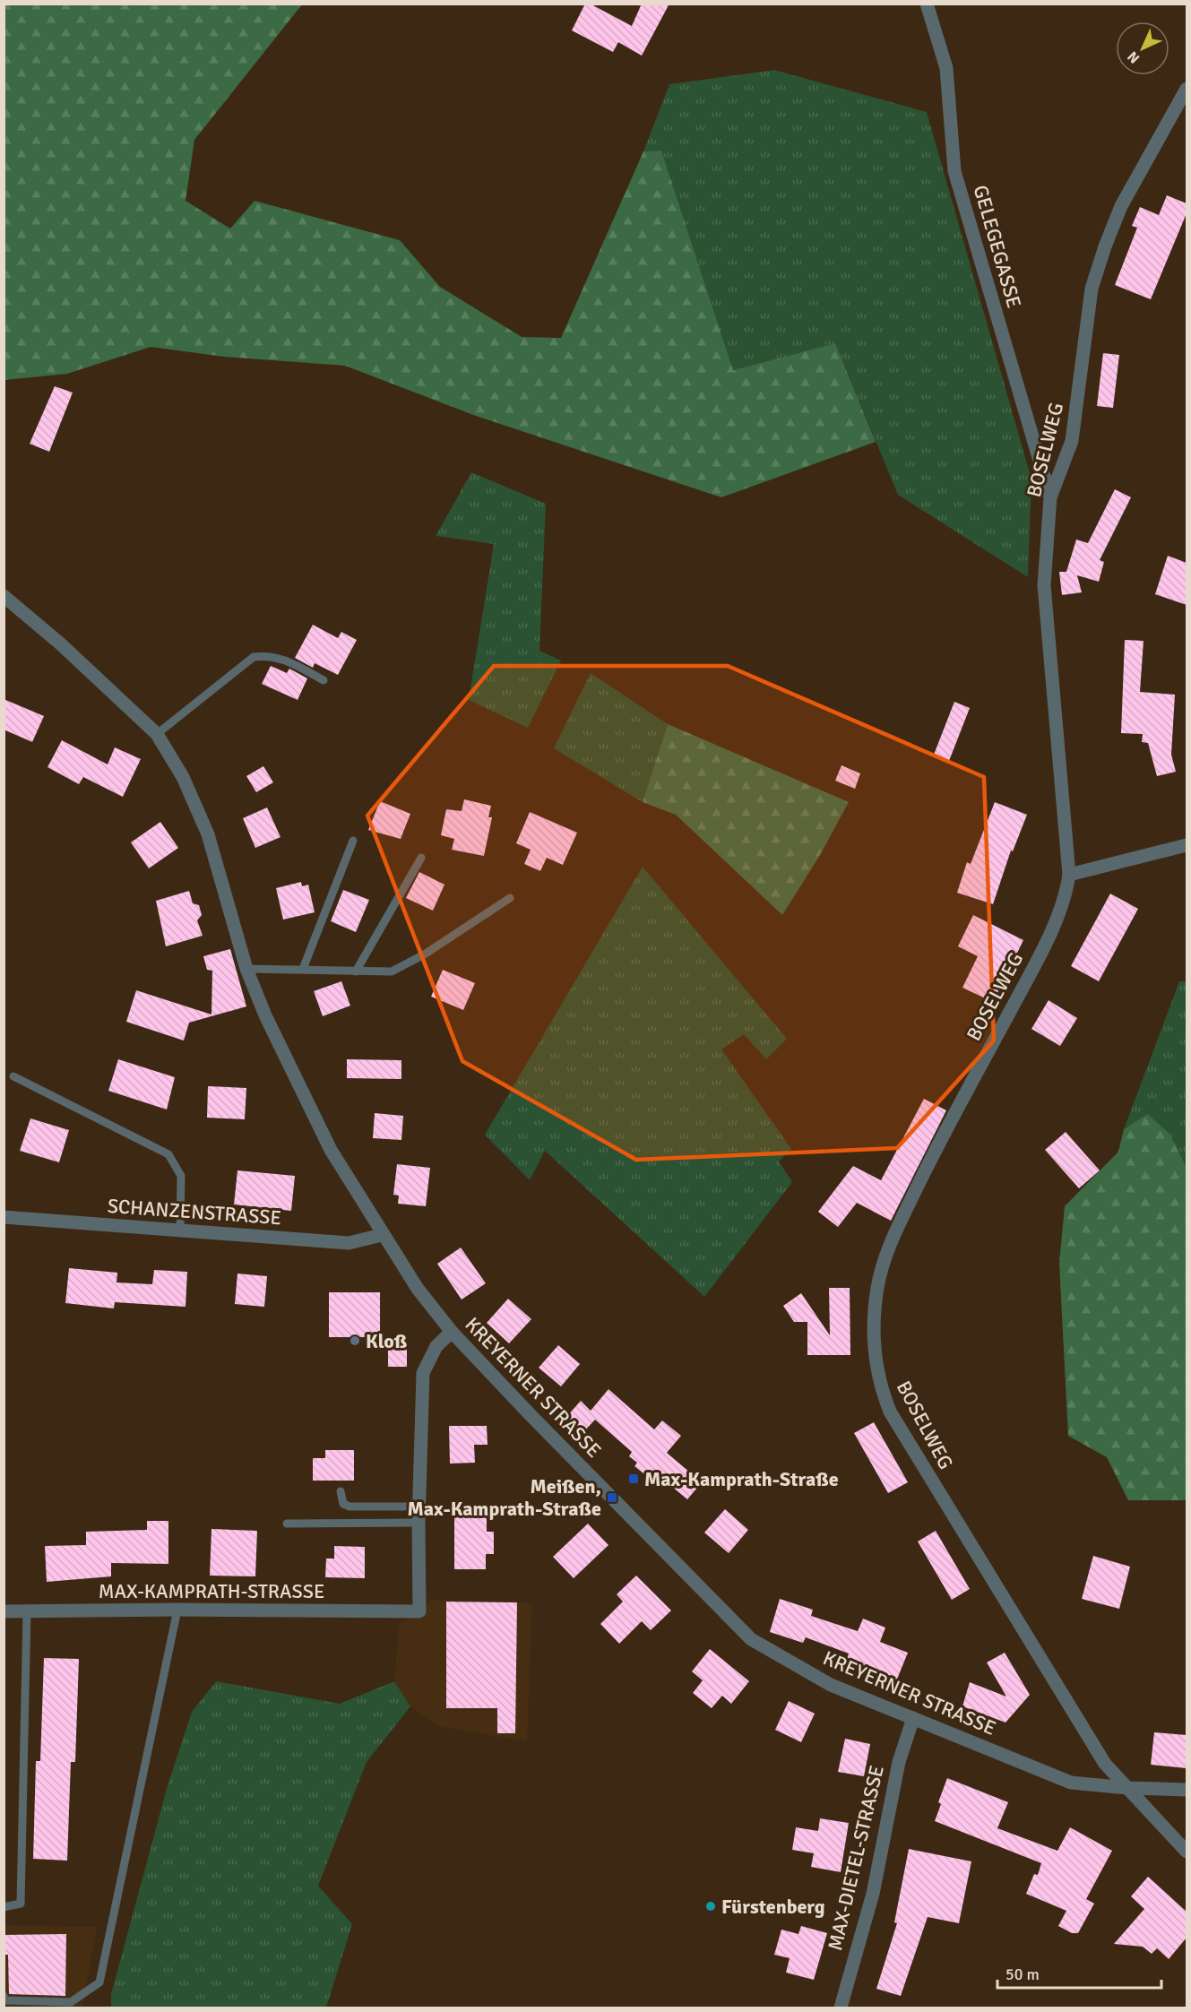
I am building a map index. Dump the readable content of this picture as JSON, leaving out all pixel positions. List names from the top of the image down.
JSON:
{
  "streets": {
    "street": [
      "GELEGEGASSE",
      "BOSELWEG",
      "SCHANZENSTRASSE",
      "KREYERNER STRASSE",
      "MAX-KAMPRATH-STRASSE",
      "MAX-DIETEL-STRASSE"
    ]
  },
  "crossings": [
    ["GELEGEGASSE", "BOSELWEG"],
    ["BOSELWEG", "KREYERNER STRASSE"],
    ["SCHANZENSTRASSE", "KREYERNER STRASSE"],
    ["KREYERNER STRASSE", "MAX-KAMPRATH-STRASSE"],
    ["KREYERNER STRASSE", "MAX-DIETEL-STRASSE"]
  ],
  "places": {
    "other": ["Kloß", "Fürstenberg"],
    "transit": ["Max-Kamprath-Straße", "Meißen, Max-Kamprath-Straße"]
  },
  "scale_bar": "50 m",
  "north": "bottom left"
}
